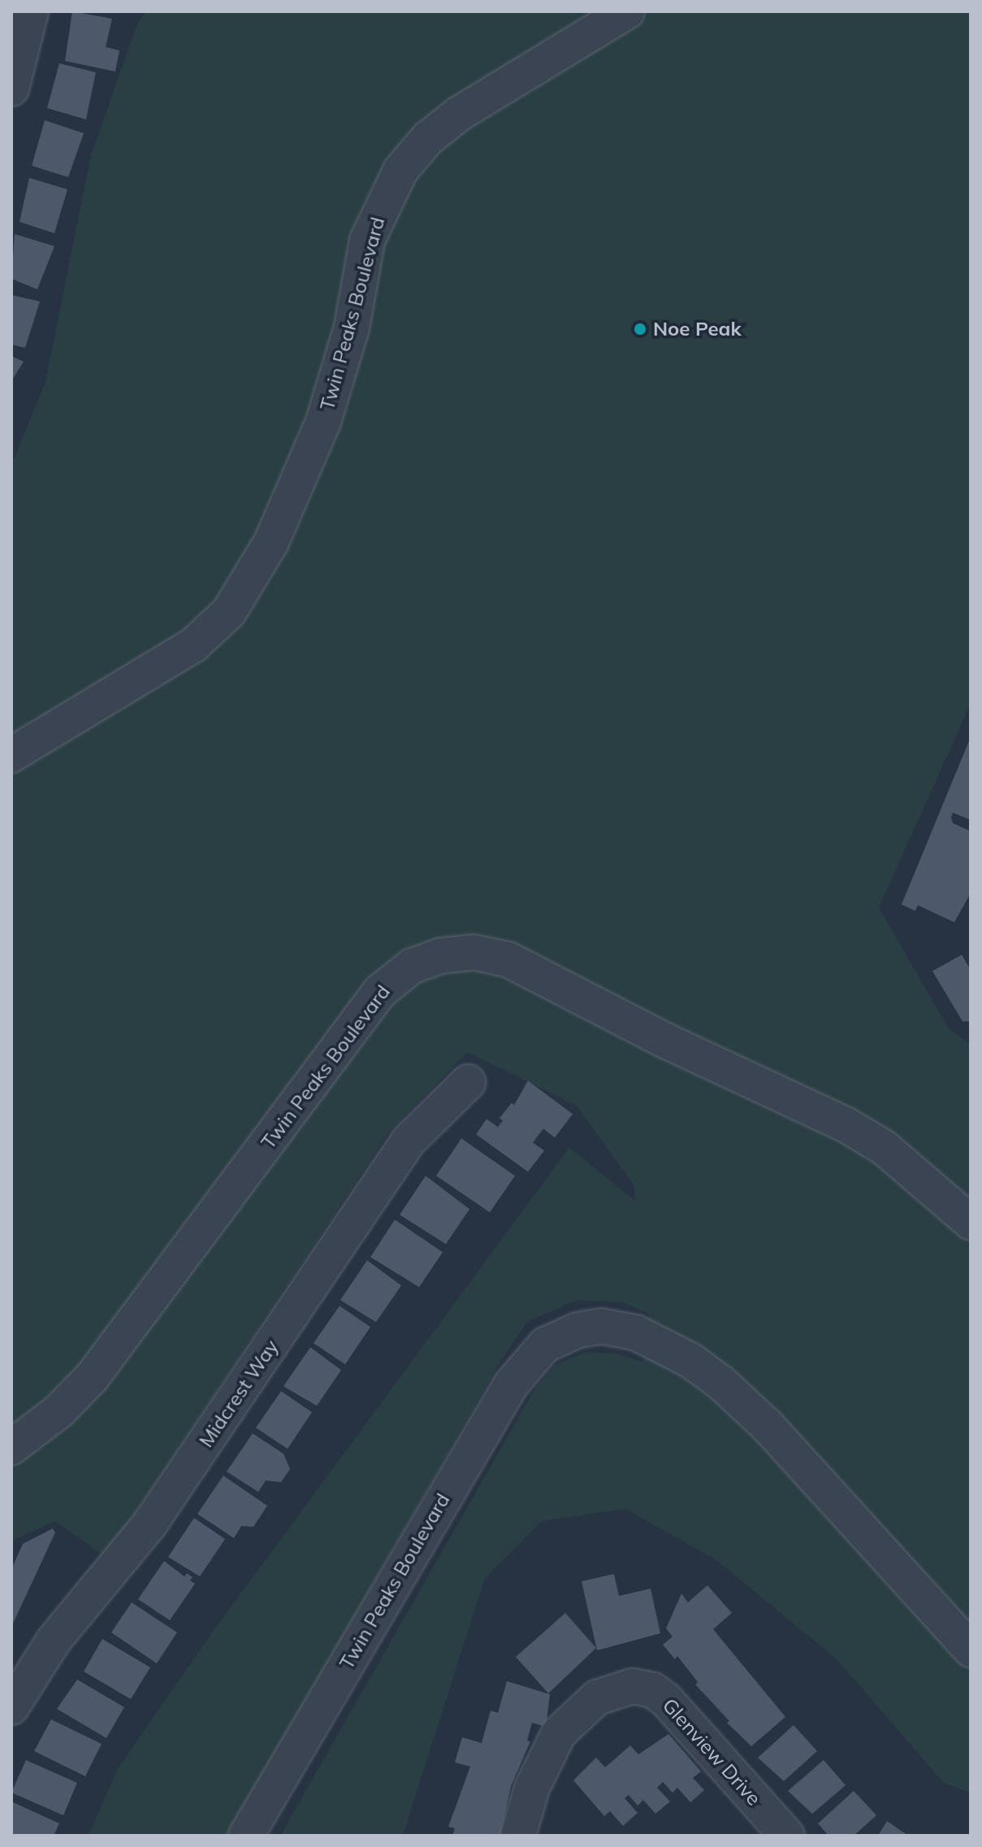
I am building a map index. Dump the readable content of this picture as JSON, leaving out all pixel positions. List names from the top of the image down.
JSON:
{
  "streets": {
    "street": ["Twin Peaks Boulevard", "Midcrest Way", "Glenview Drive"]
  },
  "places": ["Noe Peak"]
}
